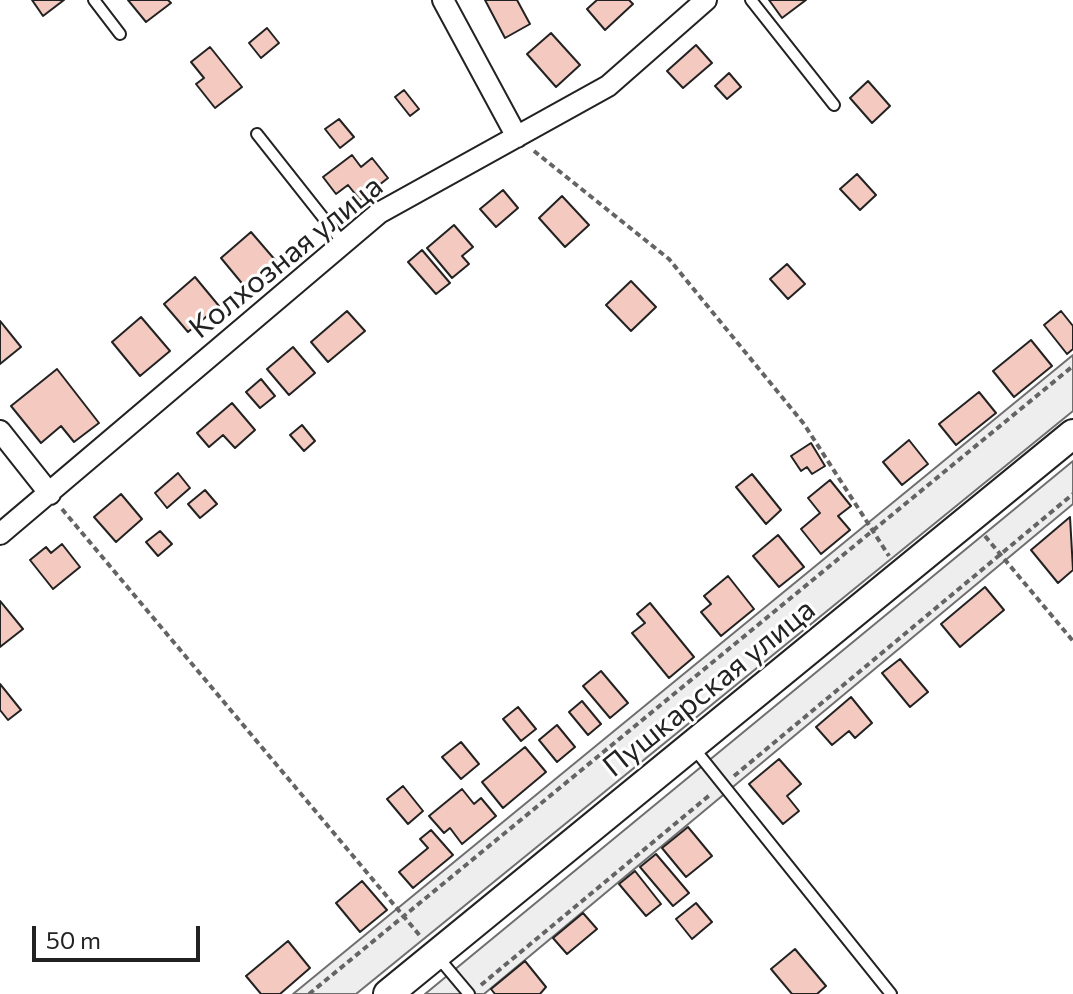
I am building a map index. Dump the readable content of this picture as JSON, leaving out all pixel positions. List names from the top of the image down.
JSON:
{
  "streets": {
    "main road": ["Пушкарская улица"],
    "street": ["Колхозная улица"]
  },
  "scale_bar": "50 m"
}
